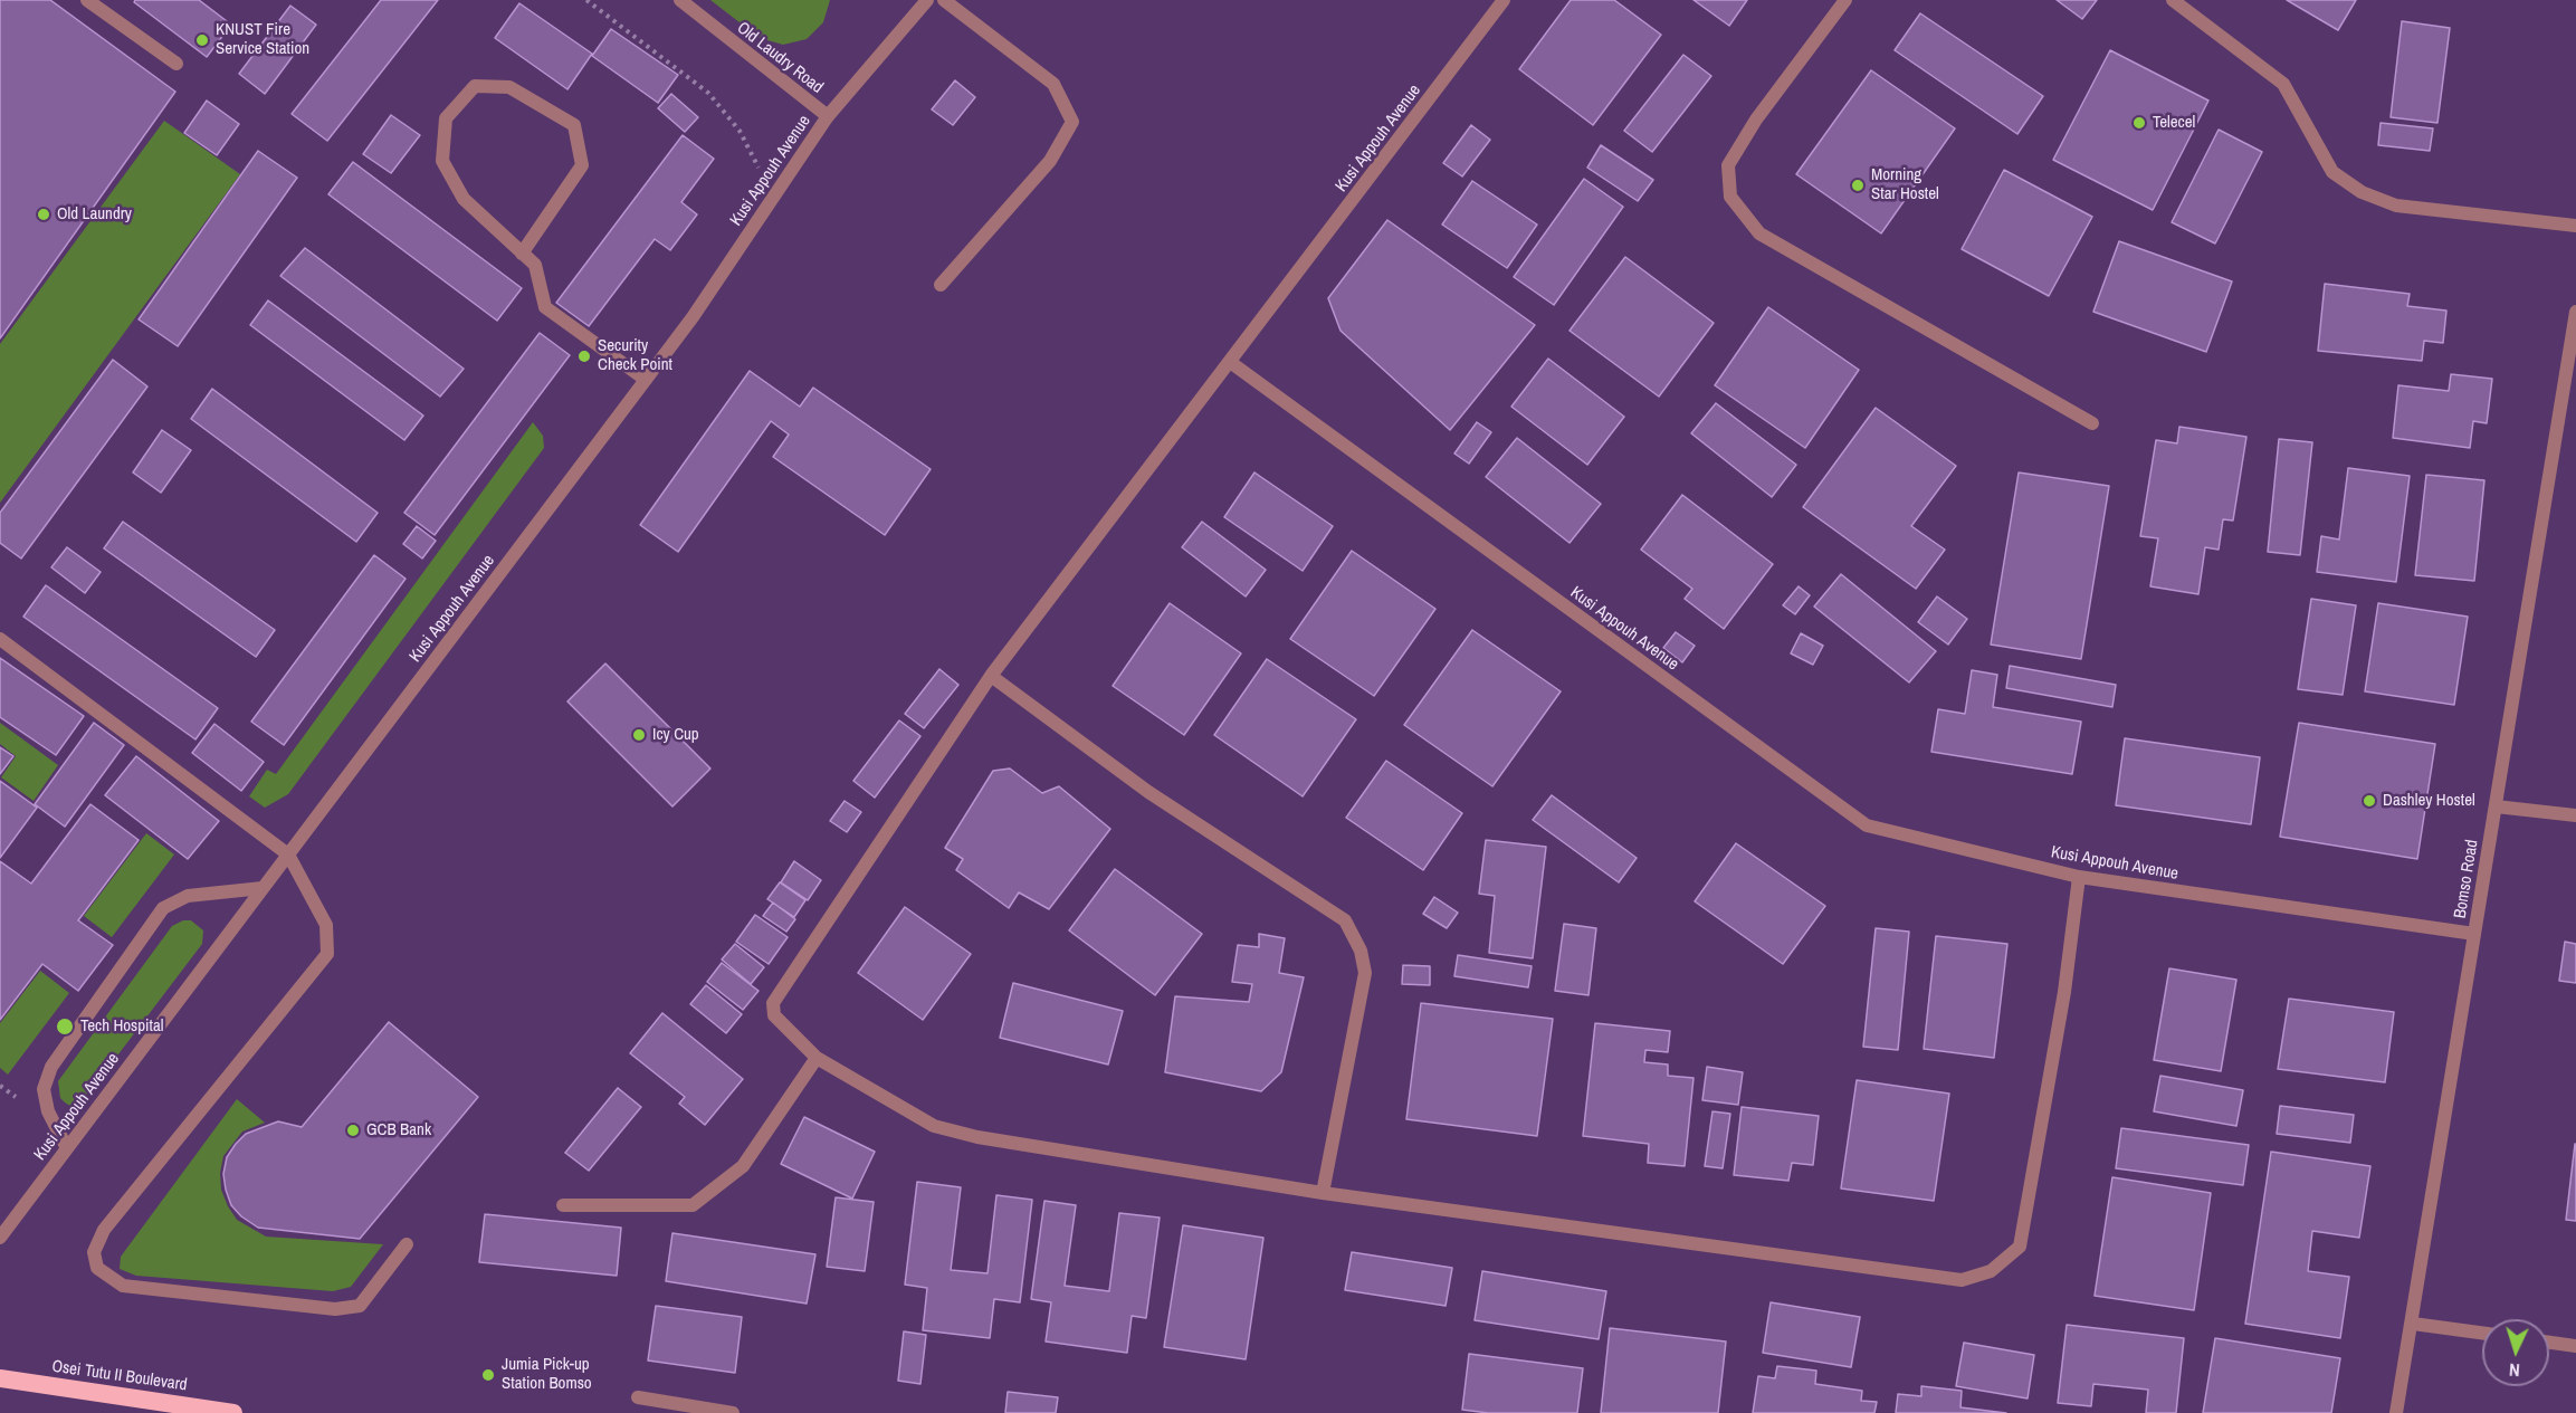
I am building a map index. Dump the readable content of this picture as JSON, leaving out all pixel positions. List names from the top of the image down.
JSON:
{
  "streets": {
    "highway": ["Osei Tutu II Boulevard"],
    "street": ["Old Laudry Road", "Kusi Appouh Avenue", "Bomso Road"]
  },
  "crossings": [
    ["Old Laudry Road", "Kusi Appouh Avenue"],
    ["Kusi Appouh Avenue", "Bomso Road"]
  ],
  "places": [
    "KNUST Fire Service Station",
    "Telecel",
    "Morning Star Hostel",
    "Old Laundry",
    "Security Check Point",
    "Icy Cup",
    "Dashley Hostel",
    "Tech Hospital",
    "GCB Bank",
    "Jumia Pick-up Station Bomso"
  ],
  "north": "bottom"
}
